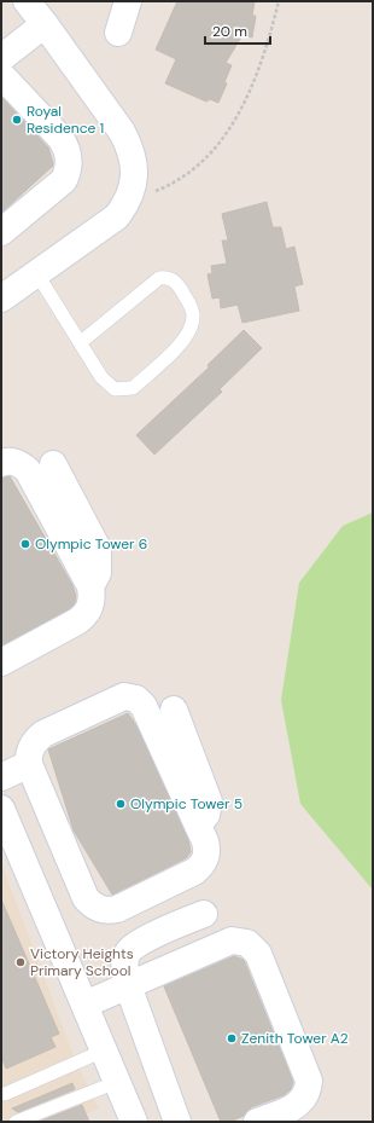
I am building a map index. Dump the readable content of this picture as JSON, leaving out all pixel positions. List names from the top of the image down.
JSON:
{
  "places": [
    "Royal Residence 1",
    "Olympic Tower 6",
    "Olympic Tower 5",
    "Victory Heights Primary School",
    "Zenith Tower A2"
  ],
  "scale_bar": "20 m"
}
